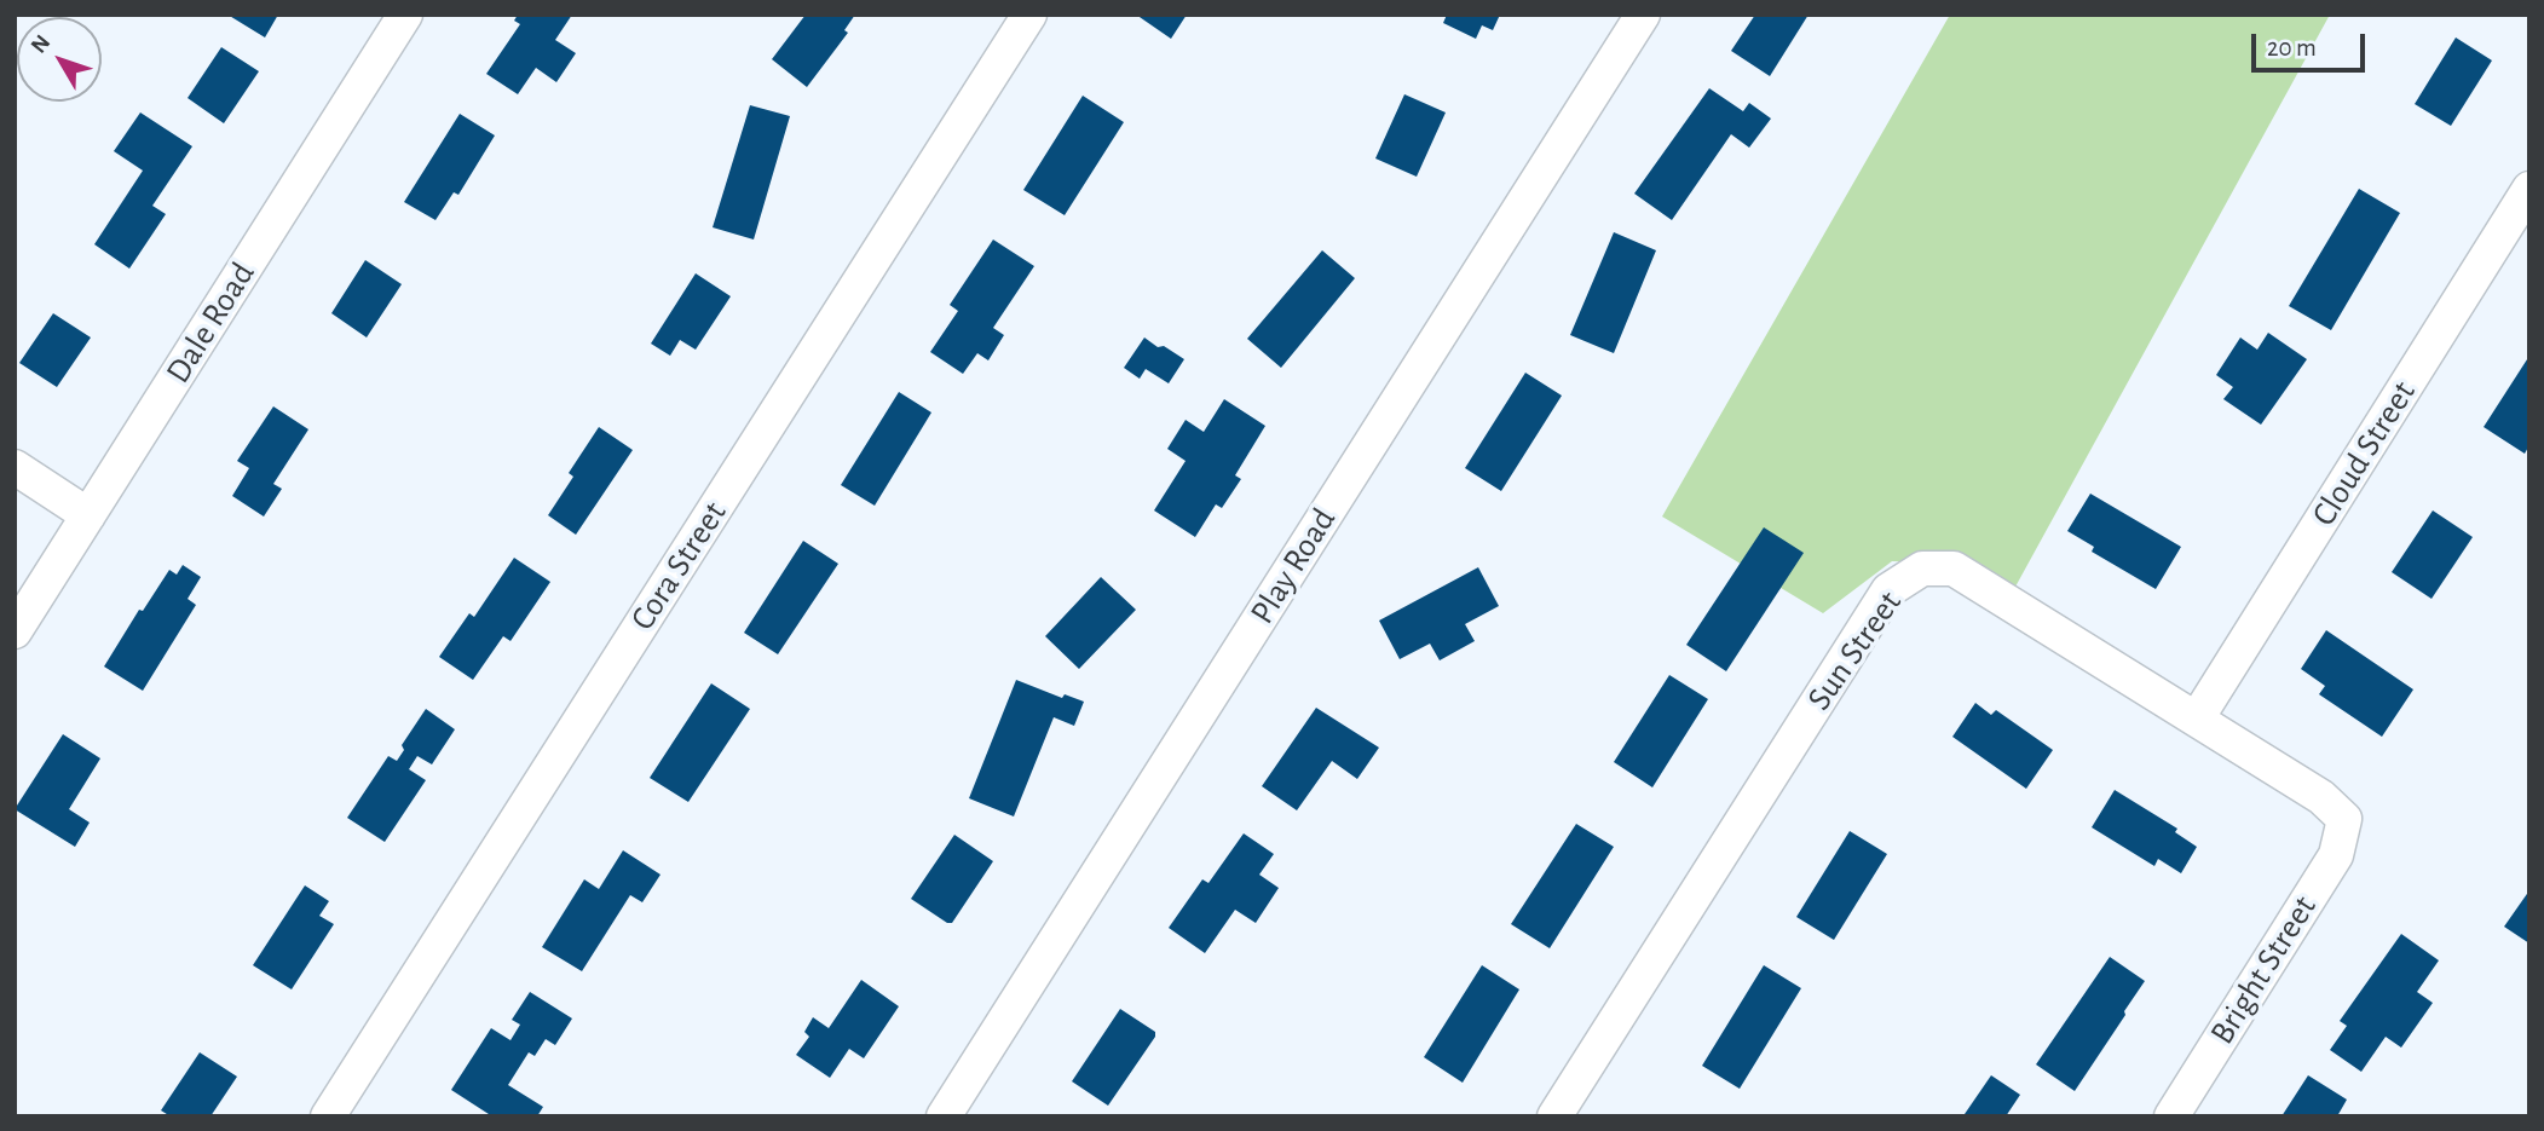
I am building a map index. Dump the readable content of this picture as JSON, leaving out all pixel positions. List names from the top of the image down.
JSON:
{
  "streets": {
    "street": [
      "Dale Road",
      "Cloud Street",
      "Cora Street",
      "Play Road",
      "Sun Street",
      "Bright Street"
    ]
  },
  "crossings": [
    ["Cloud Street", "Sun Street"],
    ["Sun Street", "Bright Street"]
  ],
  "scale_bar": "20 m",
  "north": "top left"
}
